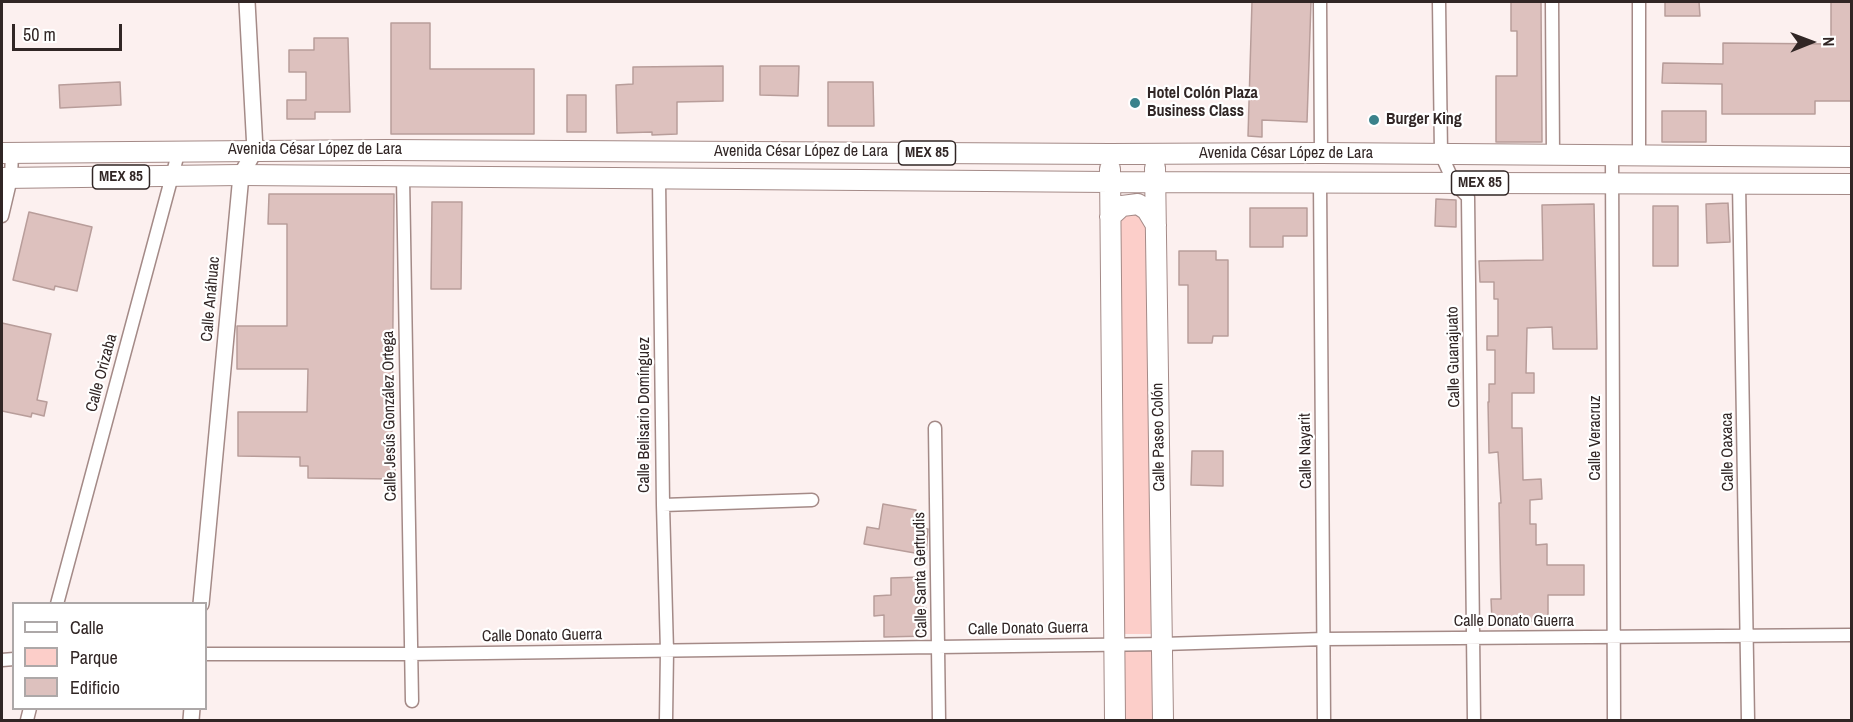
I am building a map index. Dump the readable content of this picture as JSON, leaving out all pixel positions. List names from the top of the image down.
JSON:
{
  "streets": {
    "main road": ["Avenida César López de Lara", "MEX 85", "Calle Paseo Colón"],
    "street": [
      "Calle Anáhuac",
      "Calle Guanajuato",
      "Calle Orizaba",
      "Calle Belisario Domínguez",
      "Calle Jesús González Ortega",
      "Calle Veracruz",
      "Calle Nayarit",
      "Calle Oaxaca",
      "Calle Santa Gertrudis",
      "Calle Donato Guerra"
    ]
  },
  "crossings": [
    ["Avenida César López de Lara", "Calle Anáhuac"],
    ["Avenida César López de Lara", "Calle Guanajuato"],
    ["Avenida César López de Lara", "Calle Orizaba"],
    ["Avenida César López de Lara", "Calle Belisario Domínguez"],
    ["Avenida César López de Lara", "Calle Jesús González Ortega"],
    ["Avenida César López de Lara", "Calle Paseo Colón"],
    ["Avenida César López de Lara", "Calle Veracruz"],
    ["Avenida César López de Lara", "Calle Nayarit"],
    ["Avenida César López de Lara", "Calle Oaxaca"],
    ["Calle Guanajuato", "Calle Donato Guerra"],
    ["Calle Belisario Domínguez", "Calle Donato Guerra"],
    ["Calle Jesús González Ortega", "Calle Donato Guerra"],
    ["Calle Paseo Colón", "Calle Donato Guerra"],
    ["Calle Veracruz", "Calle Donato Guerra"],
    ["Calle Nayarit", "Calle Donato Guerra"],
    ["Calle Oaxaca", "Calle Donato Guerra"],
    ["Calle Santa Gertrudis", "Calle Donato Guerra"]
  ],
  "places": ["Hotel Colón Plaza Business Class", "Burger King"],
  "legend": ["Calle", "Parque", "Edificio"],
  "scale_bar": "50 m",
  "north": "right"
}
